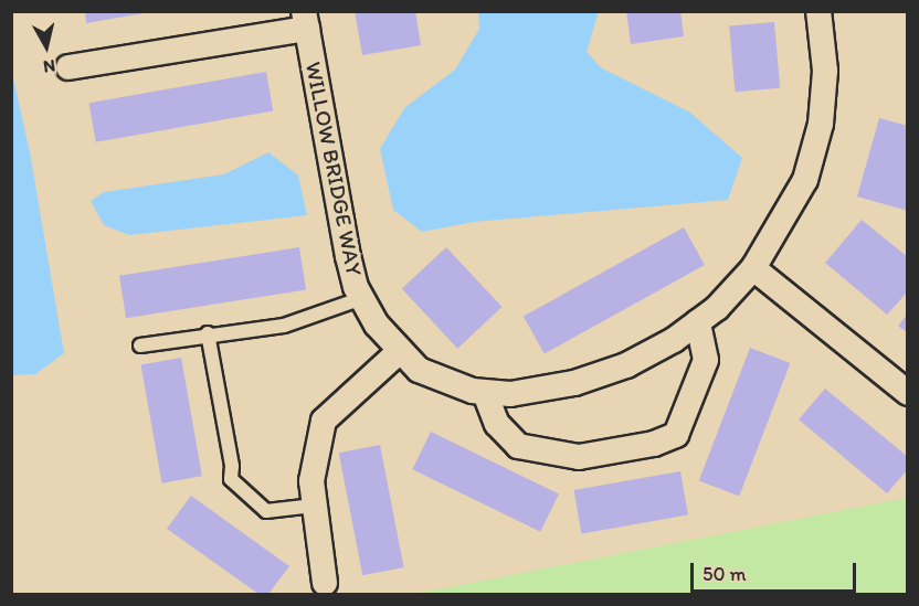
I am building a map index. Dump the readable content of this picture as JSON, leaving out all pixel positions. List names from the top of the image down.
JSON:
{
  "streets": {
    "street": ["WILLOW BRIDGE WAY"]
  },
  "scale_bar": "50 m",
  "north": "bottom"
}
